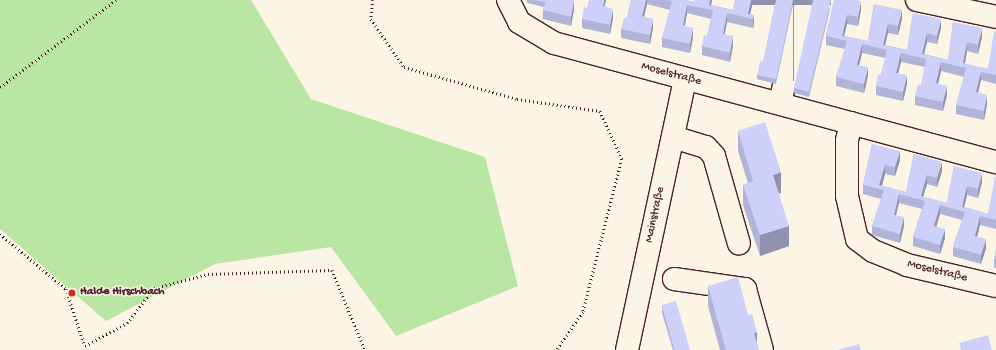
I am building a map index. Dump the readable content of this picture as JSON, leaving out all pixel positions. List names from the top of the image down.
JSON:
{
  "streets": {
    "street": ["Moselstraße", "Mainstraße"]
  },
  "crossings": [
    ["Moselstraße", "Mainstraße"]
  ],
  "places": ["Halde Hirschbach"]
}
